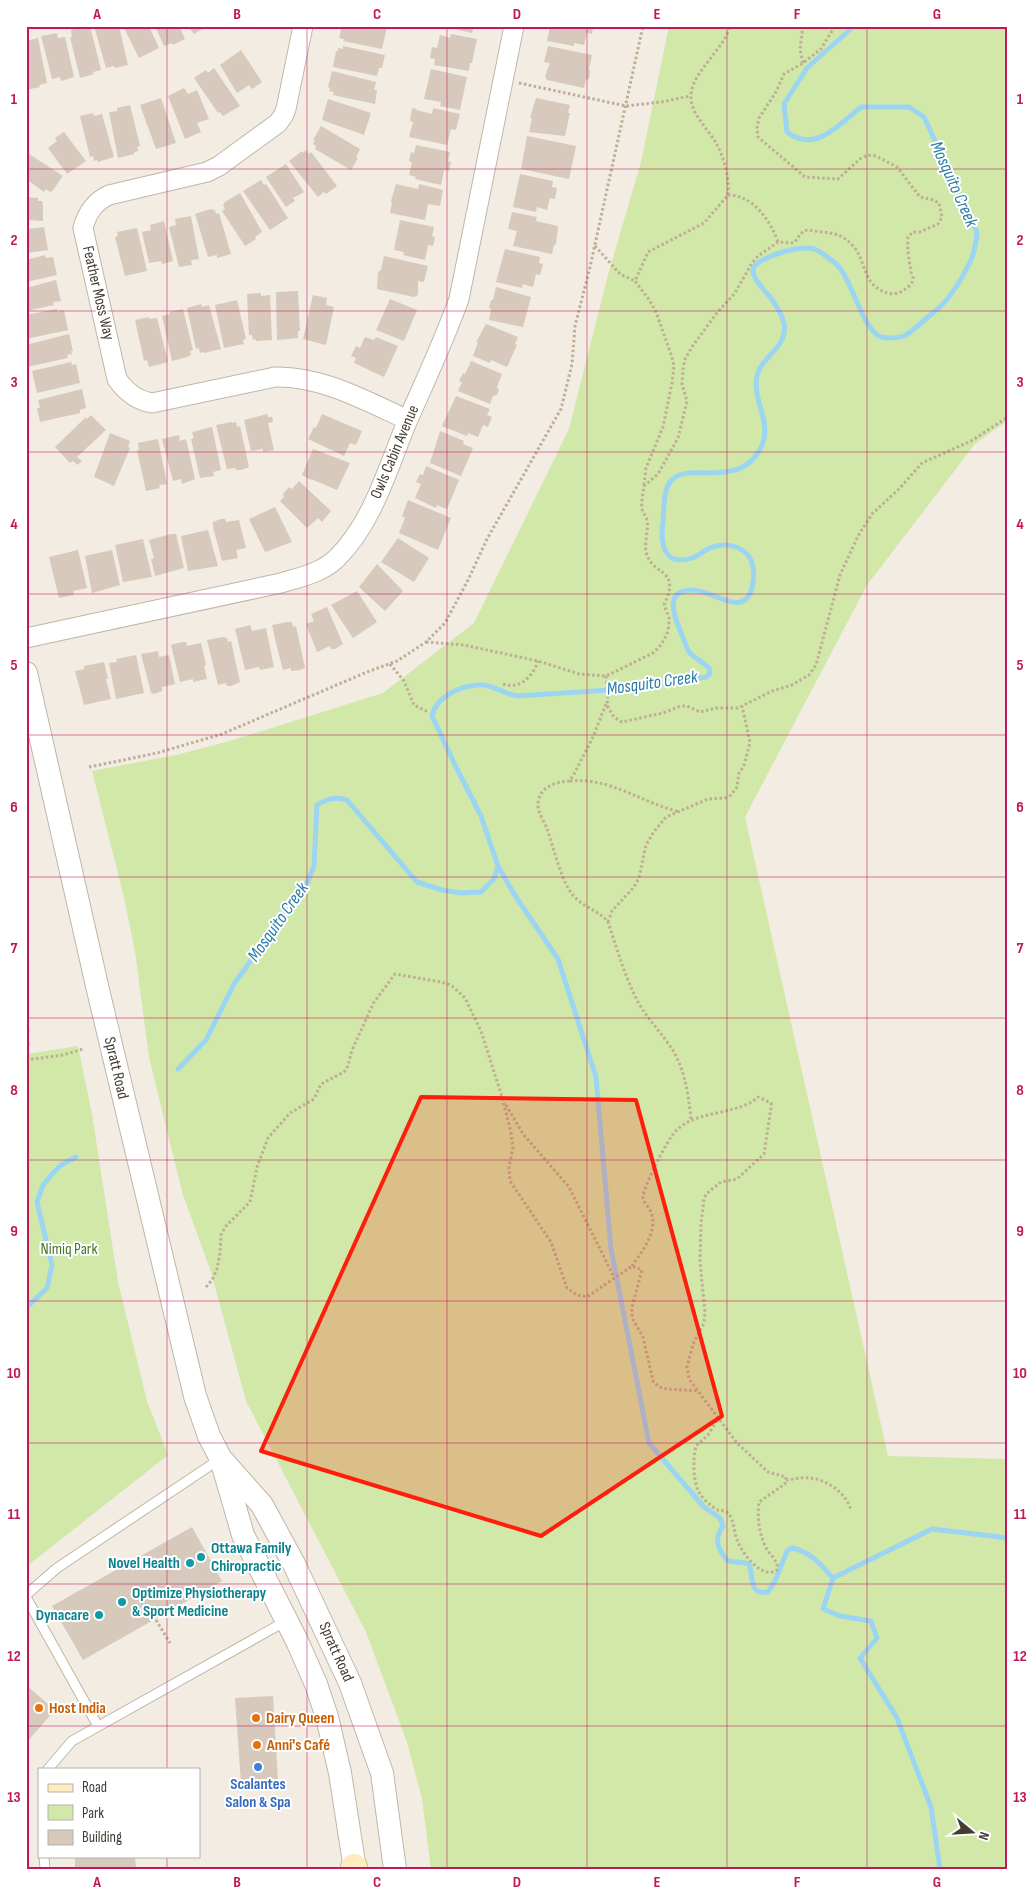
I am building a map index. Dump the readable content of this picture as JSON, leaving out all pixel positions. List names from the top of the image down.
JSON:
{
  "streets": {
    "street": ["Feather Moss Way", "Owls Cabin Avenue", "Spratt Road"]
  },
  "crossings": [
    ["Feather Moss Way", "Owls Cabin Avenue"]
  ],
  "water": ["Mosquito Creek"],
  "parks": ["Nimiq Park"],
  "places": [
    "Ottawa Family Chiropractic",
    "Novel Health",
    "Optimize Physiotherapy & Sport Medicine",
    "Dynacare",
    "Host India",
    "Dairy Queen",
    "Anni's Café",
    "Scalantes Salon & Spa"
  ],
  "legend": ["Road", "Park", "Building"],
  "north": "right",
  "grid": {
    "columns": [
      "A",
      "B",
      "C",
      "D",
      "E",
      "F",
      "G"
    ],
    "rows": [
      "1",
      "2",
      "3",
      "4",
      "5",
      "6",
      "7",
      "8",
      "9",
      "10",
      "11",
      "12",
      "13"
    ]
  }
}
